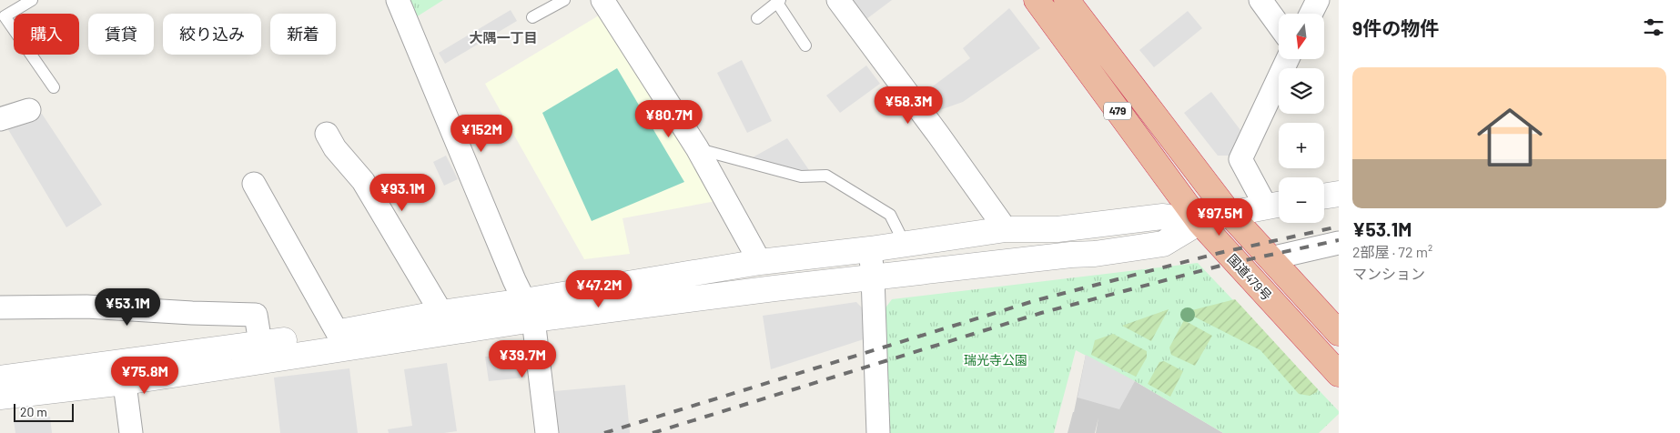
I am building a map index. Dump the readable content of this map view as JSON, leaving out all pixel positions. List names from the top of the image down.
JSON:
{
  "streets": {
    "highway": ["479", "国道479号"]
  },
  "districts": ["大隅一丁目"],
  "parks": ["瑞光寺公園"],
  "scale_bar": "20 m",
  "north": "bottom",
  "page": {
    "heading": "9件の物件",
    "map_buttons": ["+", "−"],
    "chip": [
      "購入",
      "賃貸",
      "絞り込み",
      "新着"
    ],
    "list": [
      {
        "name": "¥53.1M",
        "note": "2部屋 · 72 m² · マンション"
      }
    ],
    "price": [
      "¥58.3M",
      "¥80.7M",
      "¥152M",
      "¥93.1M",
      "¥97.5M",
      "¥47.2M",
      "¥53.1M",
      "¥39.7M",
      "¥75.8M"
    ],
    "scale": "20 m"
  }
}
